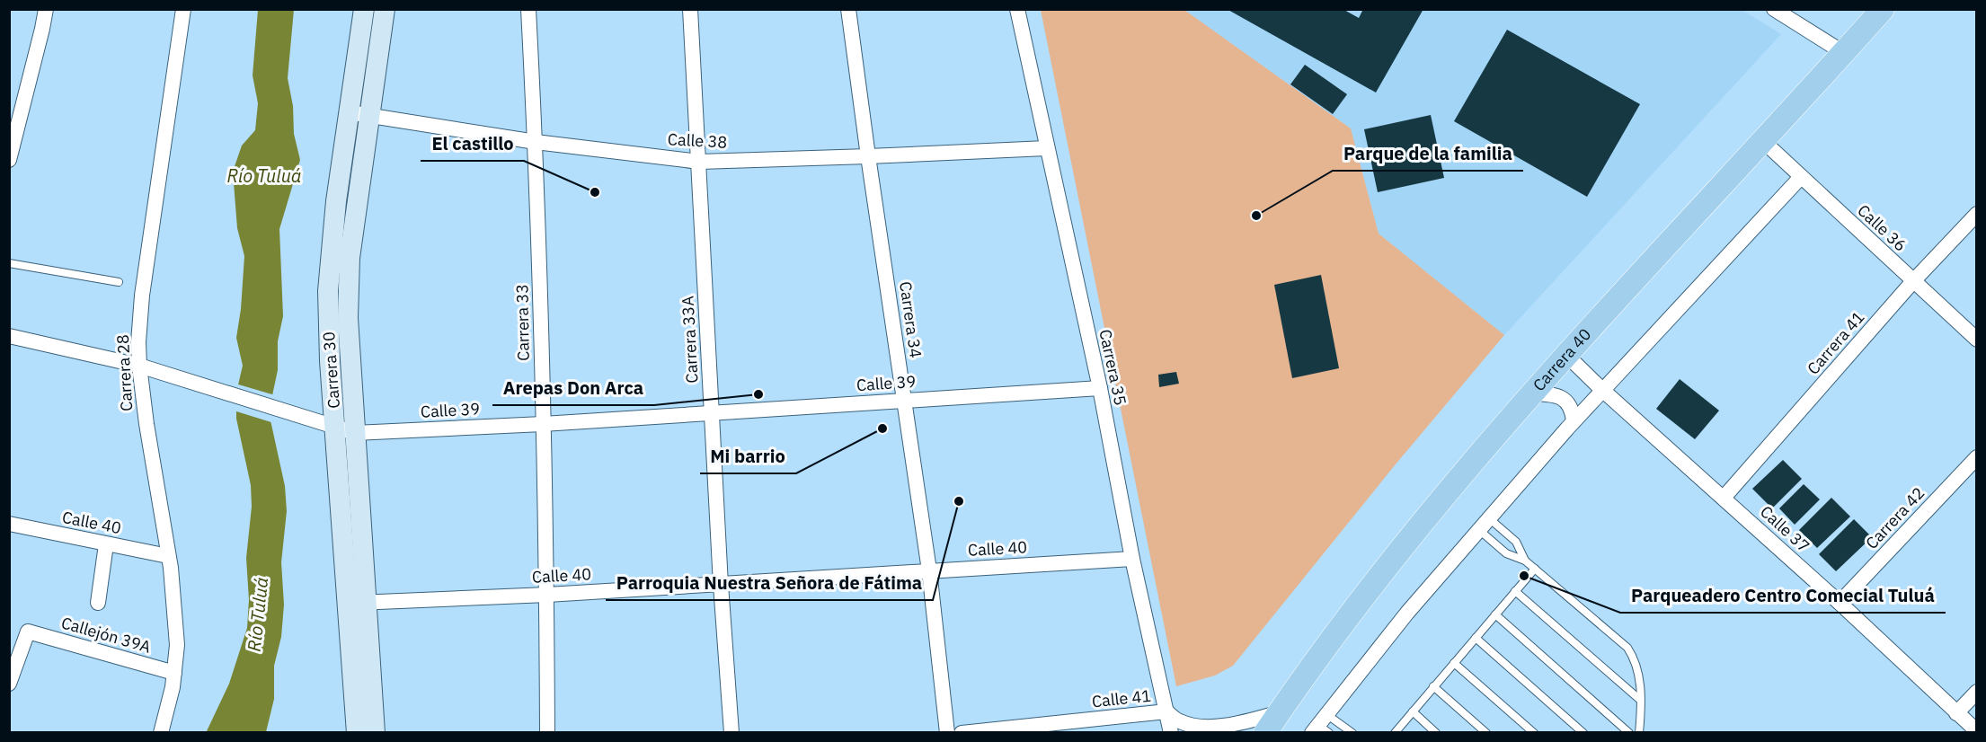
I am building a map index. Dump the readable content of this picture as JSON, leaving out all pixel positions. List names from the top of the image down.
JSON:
{
  "streets": {
    "main road": ["Carrera 40", "Carrera 30"],
    "street": [
      "Calle 38",
      "Calle 36",
      "Carrera 34",
      "Carrera 33",
      "Carrera 33A",
      "Carrera 41",
      "Carrera 35",
      "Carrera 28",
      "Calle 39",
      "Carrera 42",
      "Calle 40",
      "Calle 37",
      "Callejón 39A",
      "Calle 41"
    ]
  },
  "crossings": [
    ["Calle 38", "Carrera 34"],
    ["Calle 38", "Carrera 33"],
    ["Calle 38", "Carrera 33A"],
    ["Calle 38", "Carrera 35"],
    ["Calle 38", "Carrera 30"],
    ["Calle 36", "Carrera 41"],
    ["Calle 36", "Carrera 40"],
    ["Carrera 34", "Calle 39"],
    ["Carrera 34", "Calle 40"],
    ["Carrera 33", "Calle 39"],
    ["Carrera 33", "Calle 40"],
    ["Carrera 33A", "Calle 39"],
    ["Carrera 33A", "Calle 40"],
    ["Carrera 41", "Calle 37"],
    ["Carrera 40", "Calle 37"],
    ["Carrera 40", "Calle 41"],
    ["Carrera 35", "Calle 39"],
    ["Carrera 35", "Calle 40"],
    ["Carrera 35", "Calle 41"],
    ["Carrera 30", "Calle 39"],
    ["Carrera 30", "Calle 40"],
    ["Carrera 28", "Calle 39"],
    ["Carrera 28", "Calle 40"],
    ["Carrera 28", "Callejón 39A"],
    ["Carrera 42", "Calle 37"]
  ],
  "water": ["Río Tuluá"],
  "places": [
    "El castillo",
    "Parque de la familia",
    "Arepas Don Arca",
    "Mi barrio",
    "Parroquia Nuestra Señora de Fátima",
    "Parqueadero Centro Comecial Tuluá"
  ]
}
